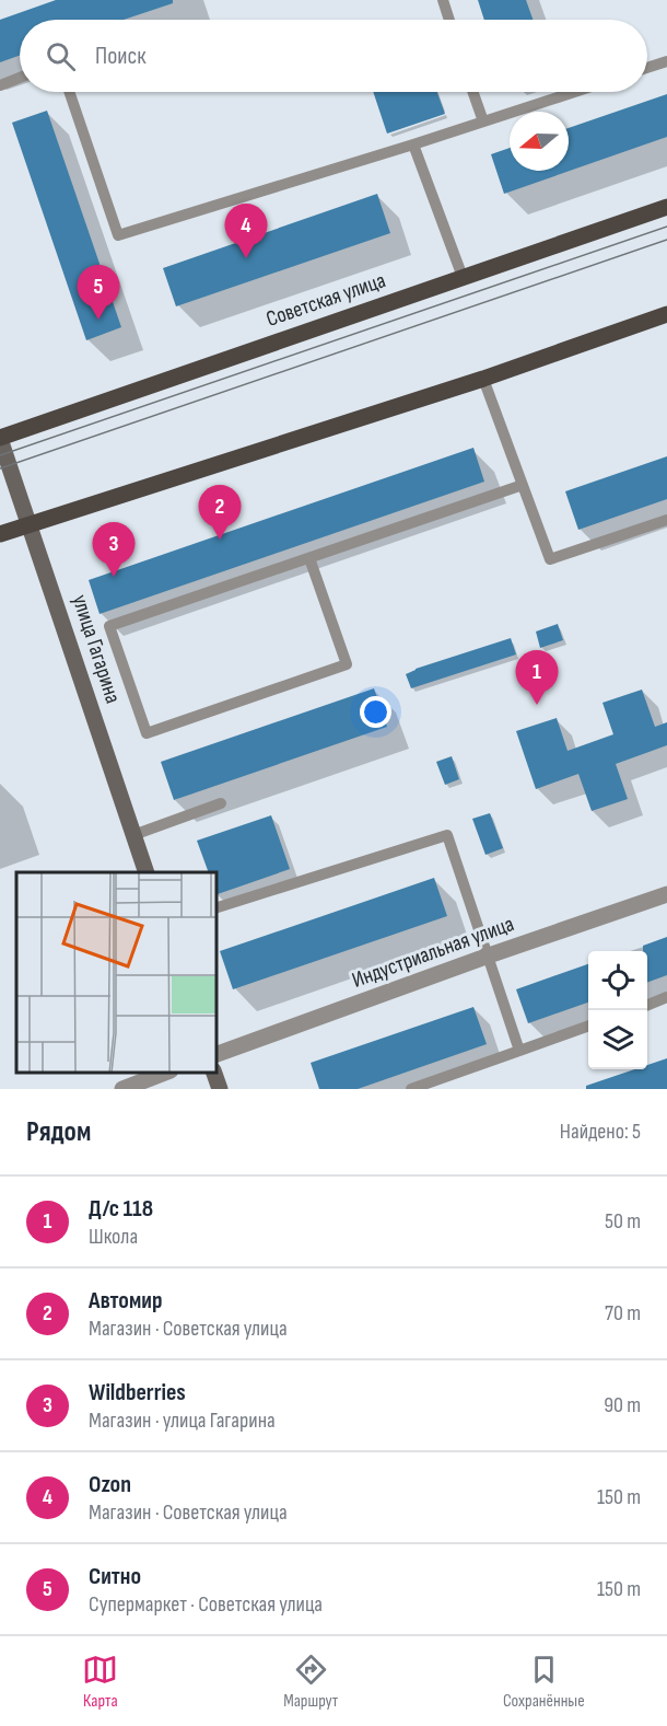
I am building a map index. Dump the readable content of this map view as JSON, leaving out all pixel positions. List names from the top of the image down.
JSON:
{
  "streets": {
    "main road": ["Советская улица", "улица Гагарина"],
    "street": ["Индустриальная улица"]
  },
  "crossings": [
    ["Советская улица", "улица Гагарина"]
  ],
  "north": "left",
  "page": {
    "search": "Поиск",
    "pins": [
      "4",
      "5",
      "2",
      "3",
      "1"
    ],
    "heading": ["Рядом", "Найдено: 5"],
    "list": [
      {
        "mark": "1",
        "name": "Д/с 118",
        "note": "Школа",
        "value": "50 m"
      },
      {
        "mark": "2",
        "name": "Автомир",
        "note": "Магазин · Советская улица",
        "value": "70 m"
      },
      {
        "mark": "3",
        "name": "Wildberries",
        "note": "Магазин · улица Гагарина",
        "value": "90 m"
      },
      {
        "mark": "4",
        "name": "Ozon",
        "note": "Магазин · Советская улица",
        "value": "150 m"
      },
      {
        "mark": "5",
        "name": "Ситно",
        "note": "Супермаркет · Советская улица",
        "value": "150 m"
      }
    ],
    "nav": ["Карта", "Маршрут", "Сохранённые"]
  }
}
